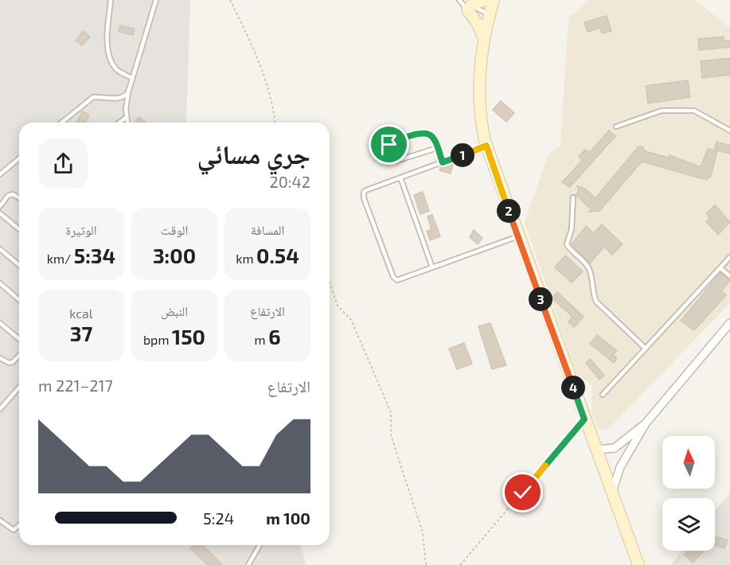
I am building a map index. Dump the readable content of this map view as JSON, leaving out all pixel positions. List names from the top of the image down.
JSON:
{
  "north": "top",
  "page": {
    "heading": ["جري مسائي", "20:42"],
    "pins": [
      "1",
      "2",
      "3",
      "4"
    ],
    "stats": [
      ["المسافة", "0.54 km"],
      ["الوقت", "3:00"],
      ["الوتيرة", "5:34 /km"],
      ["الارتفاع", "6 m"],
      ["النبض", "150 bpm"],
      ["kcal", "37"]
    ],
    "chart": ["الارتفاع", "217–221 m"],
    "list": [
      {
        "name": "100 m",
        "note": "5:24"
      }
    ]
  }
}
